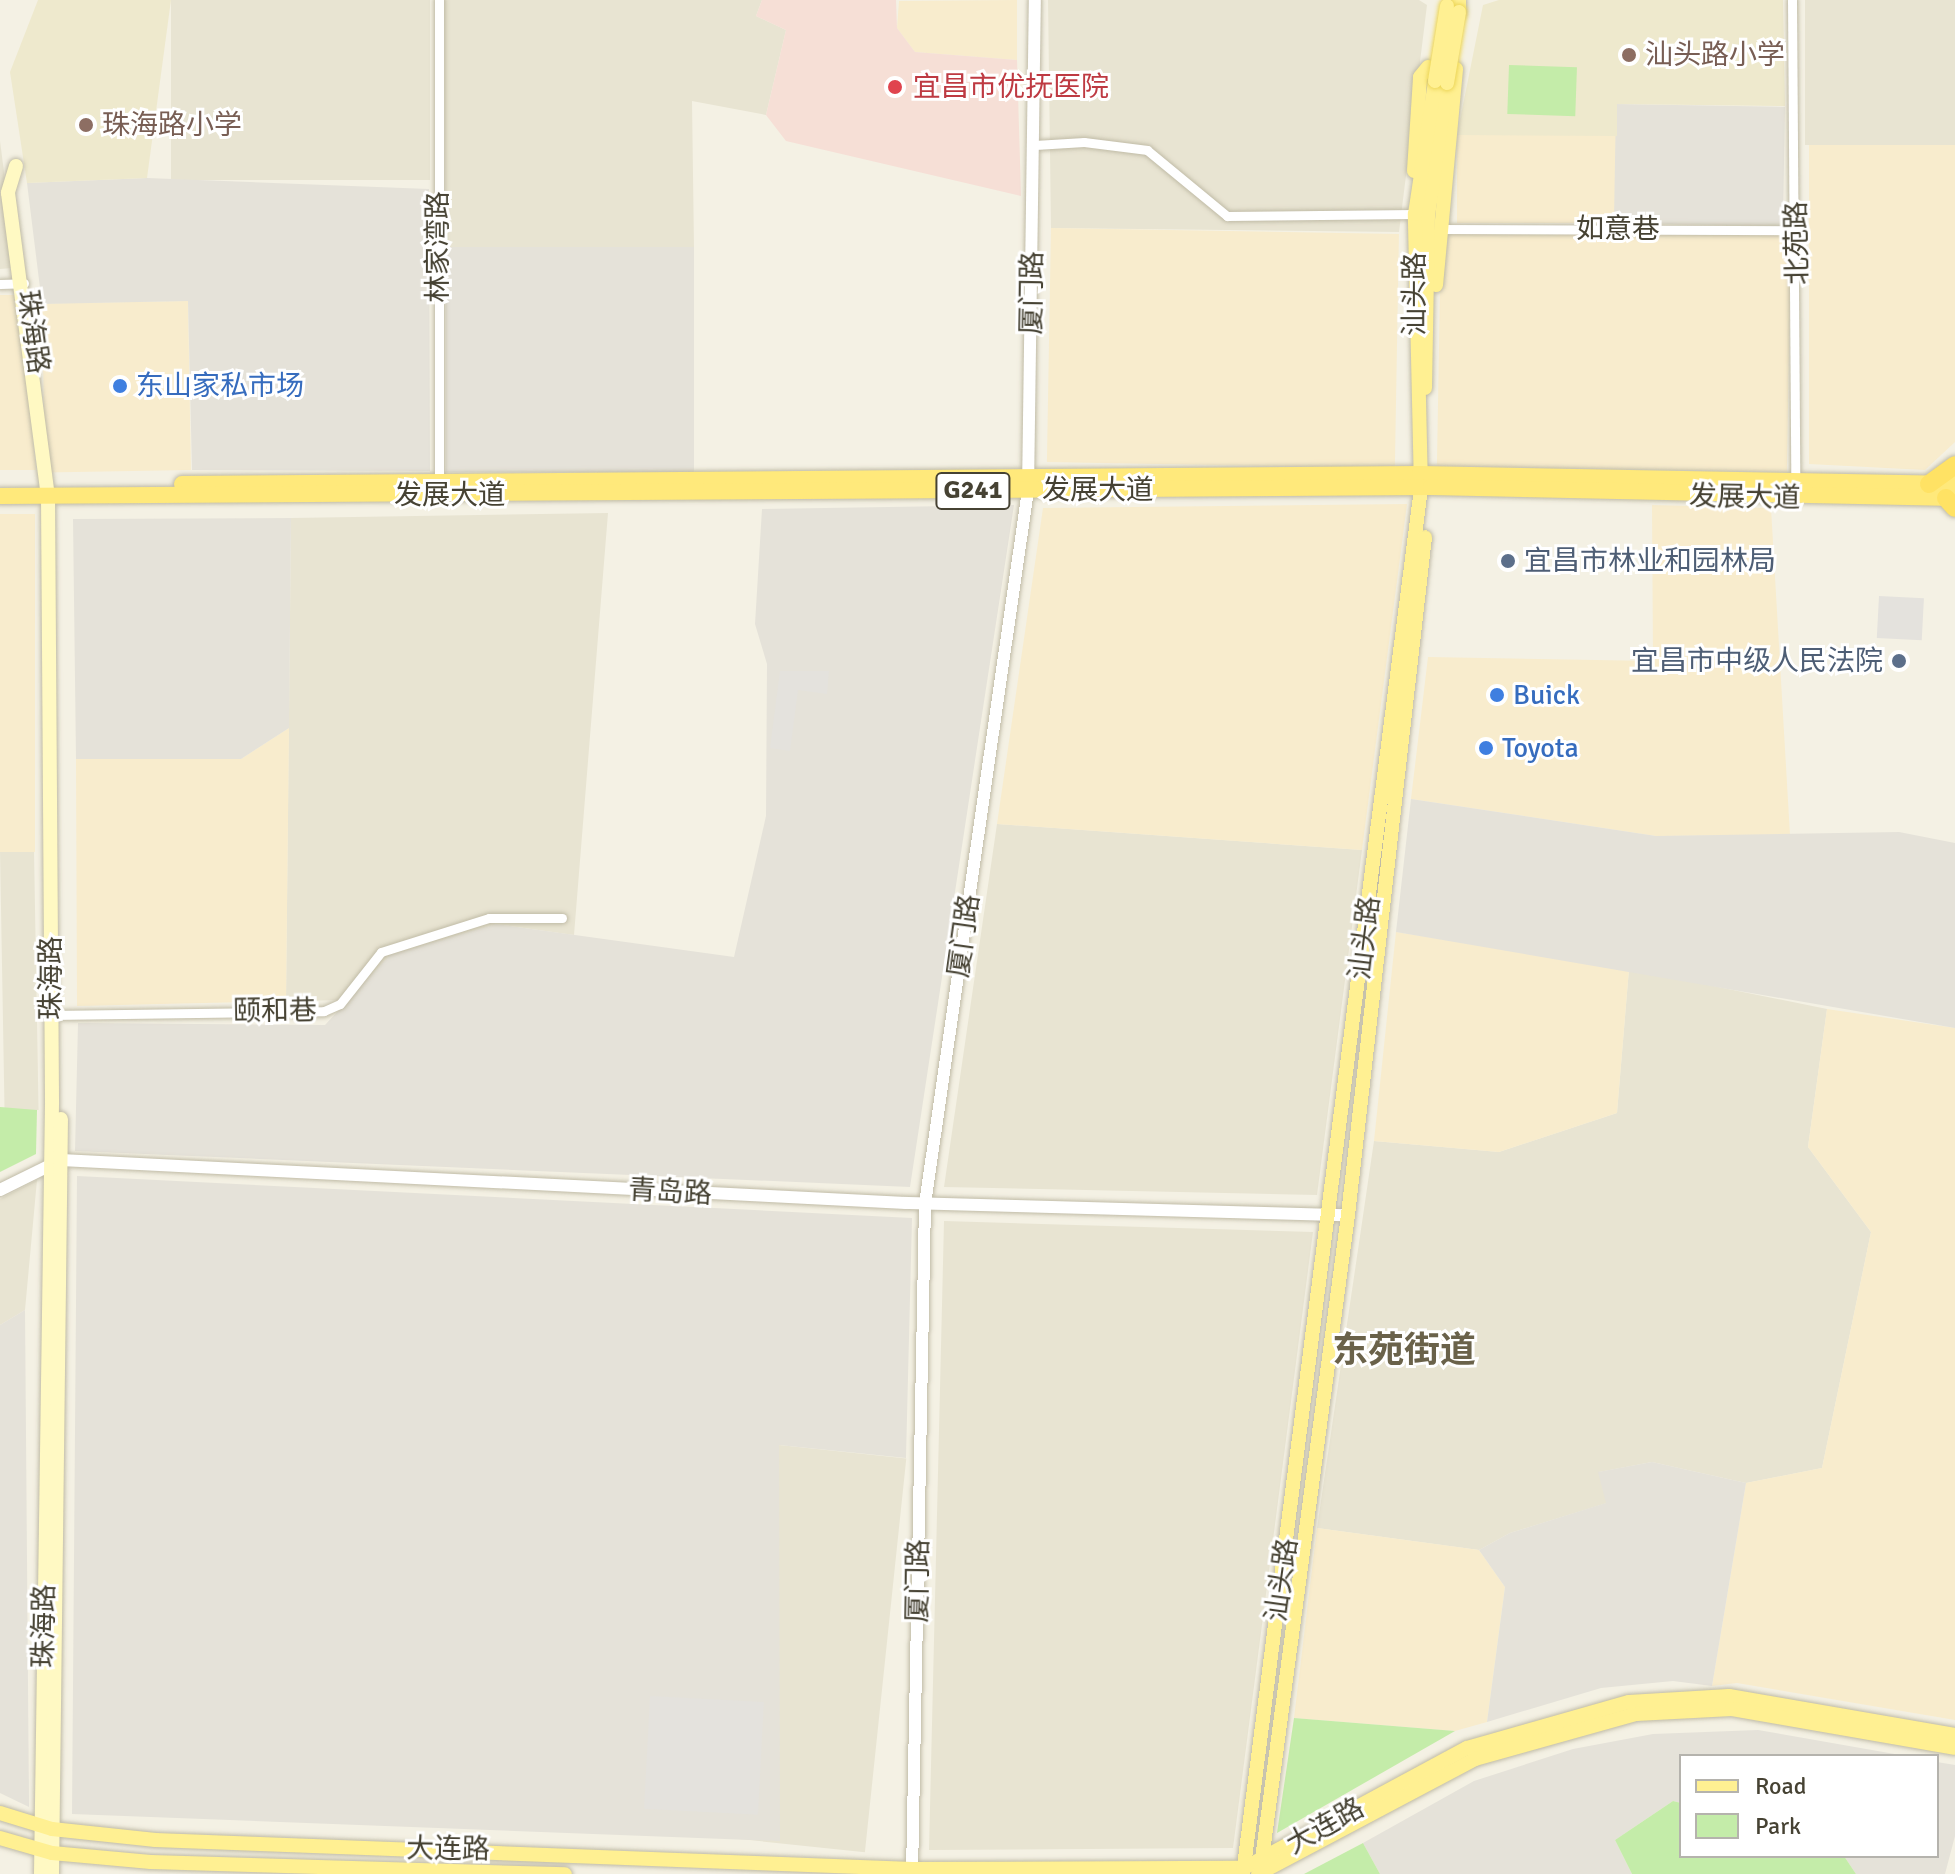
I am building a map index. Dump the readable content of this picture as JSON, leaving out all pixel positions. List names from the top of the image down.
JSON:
{
  "streets": {
    "highway": ["发展大道", "G241"],
    "main road": ["汕头路", "珠海路", "大连路"],
    "street": [
      "如意巷",
      "北苑路",
      "林家湾路",
      "厦门路",
      "颐和巷",
      "青岛路"
    ]
  },
  "crossings": [
    ["如意巷", "北苑路"],
    ["北苑路", "发展大道"],
    ["林家湾路", "发展大道"],
    ["厦门路", "发展大道"],
    ["厦门路", "青岛路"],
    ["厦门路", "大连路"],
    ["汕头路", "发展大道"],
    ["汕头路", "青岛路"],
    ["汕头路", "大连路"],
    ["珠海路", "发展大道"],
    ["珠海路", "颐和巷"],
    ["珠海路", "青岛路"],
    ["珠海路", "大连路"]
  ],
  "districts": ["东苑街道"],
  "places": [
    "汕头路小学",
    "宜昌市优抚医院",
    "珠海路小学",
    "东山家私市场",
    "宜昌市林业和园林局",
    "宜昌市中级人民法院",
    "Buick",
    "Toyota"
  ],
  "legend": ["Road", "Park"]
}
